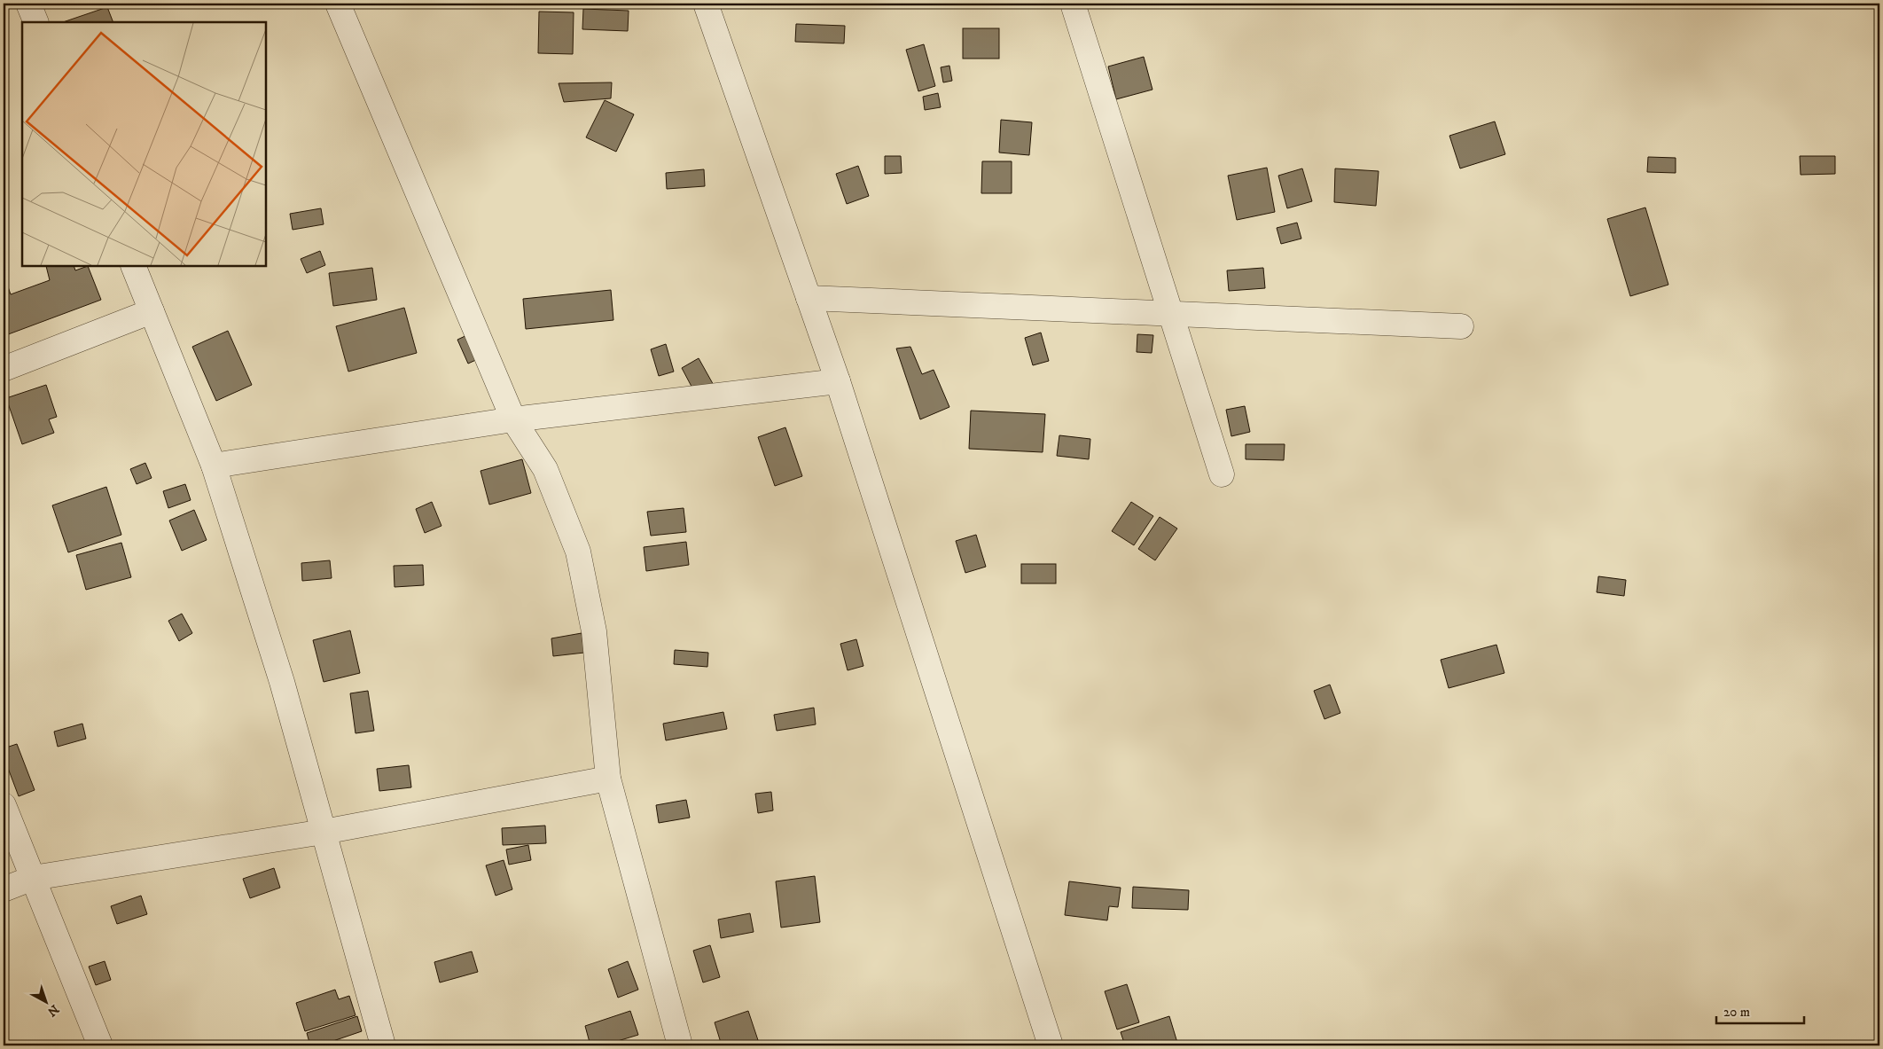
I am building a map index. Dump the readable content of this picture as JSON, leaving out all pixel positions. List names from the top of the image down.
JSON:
{
  "scale_bar": "20 m",
  "north": "bottom right"
}
